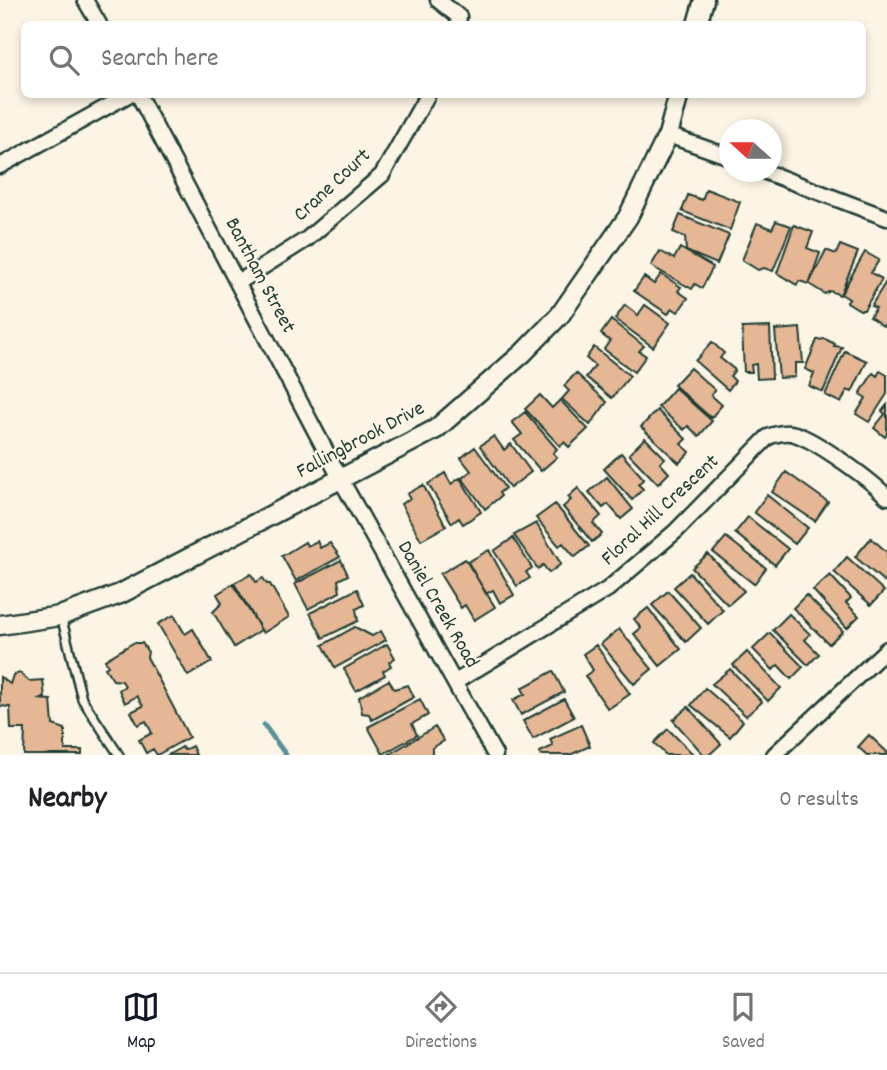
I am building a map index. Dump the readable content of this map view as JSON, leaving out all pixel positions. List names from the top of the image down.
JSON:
{
  "streets": {
    "street": [
      "Crane Court",
      "Bantham Street",
      "Fallingbrook Drive",
      "Floral Hill Crescent",
      "Daniel Creek Road"
    ]
  },
  "crossings": [
    ["Crane Court", "Bantham Street"],
    ["Bantham Street", "Fallingbrook Drive"],
    ["Bantham Street", "Daniel Creek Road"],
    ["Fallingbrook Drive", "Daniel Creek Road"],
    ["Floral Hill Crescent", "Daniel Creek Road"]
  ],
  "north": "left",
  "page": {
    "search": "Search here",
    "heading": ["Nearby", "0 results"],
    "nav": ["Map", "Directions", "Saved"]
  }
}
